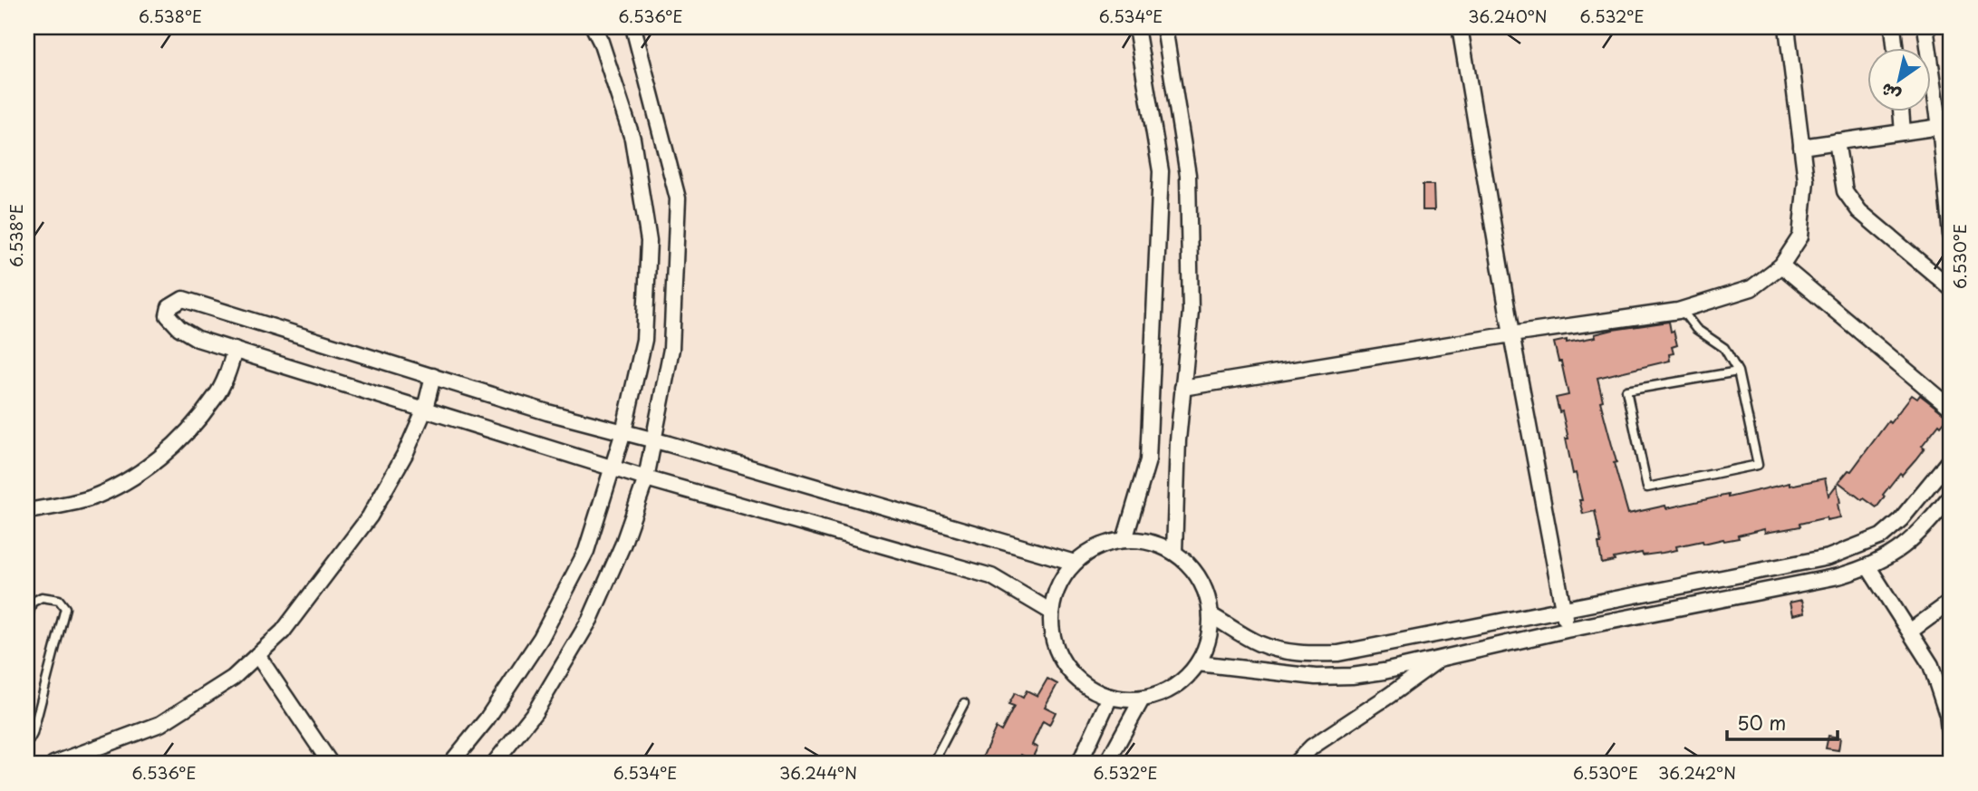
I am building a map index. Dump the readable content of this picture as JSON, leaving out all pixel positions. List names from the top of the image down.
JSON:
{
  "scale_bar": "50 m",
  "north": "bottom left",
  "coordinates": [
    "6.538°E",
    "6.536°E",
    "6.534°E",
    "36.240°N",
    "6.532°E",
    "6.530°E",
    "36.244°N",
    "36.242°N"
  ]
}
